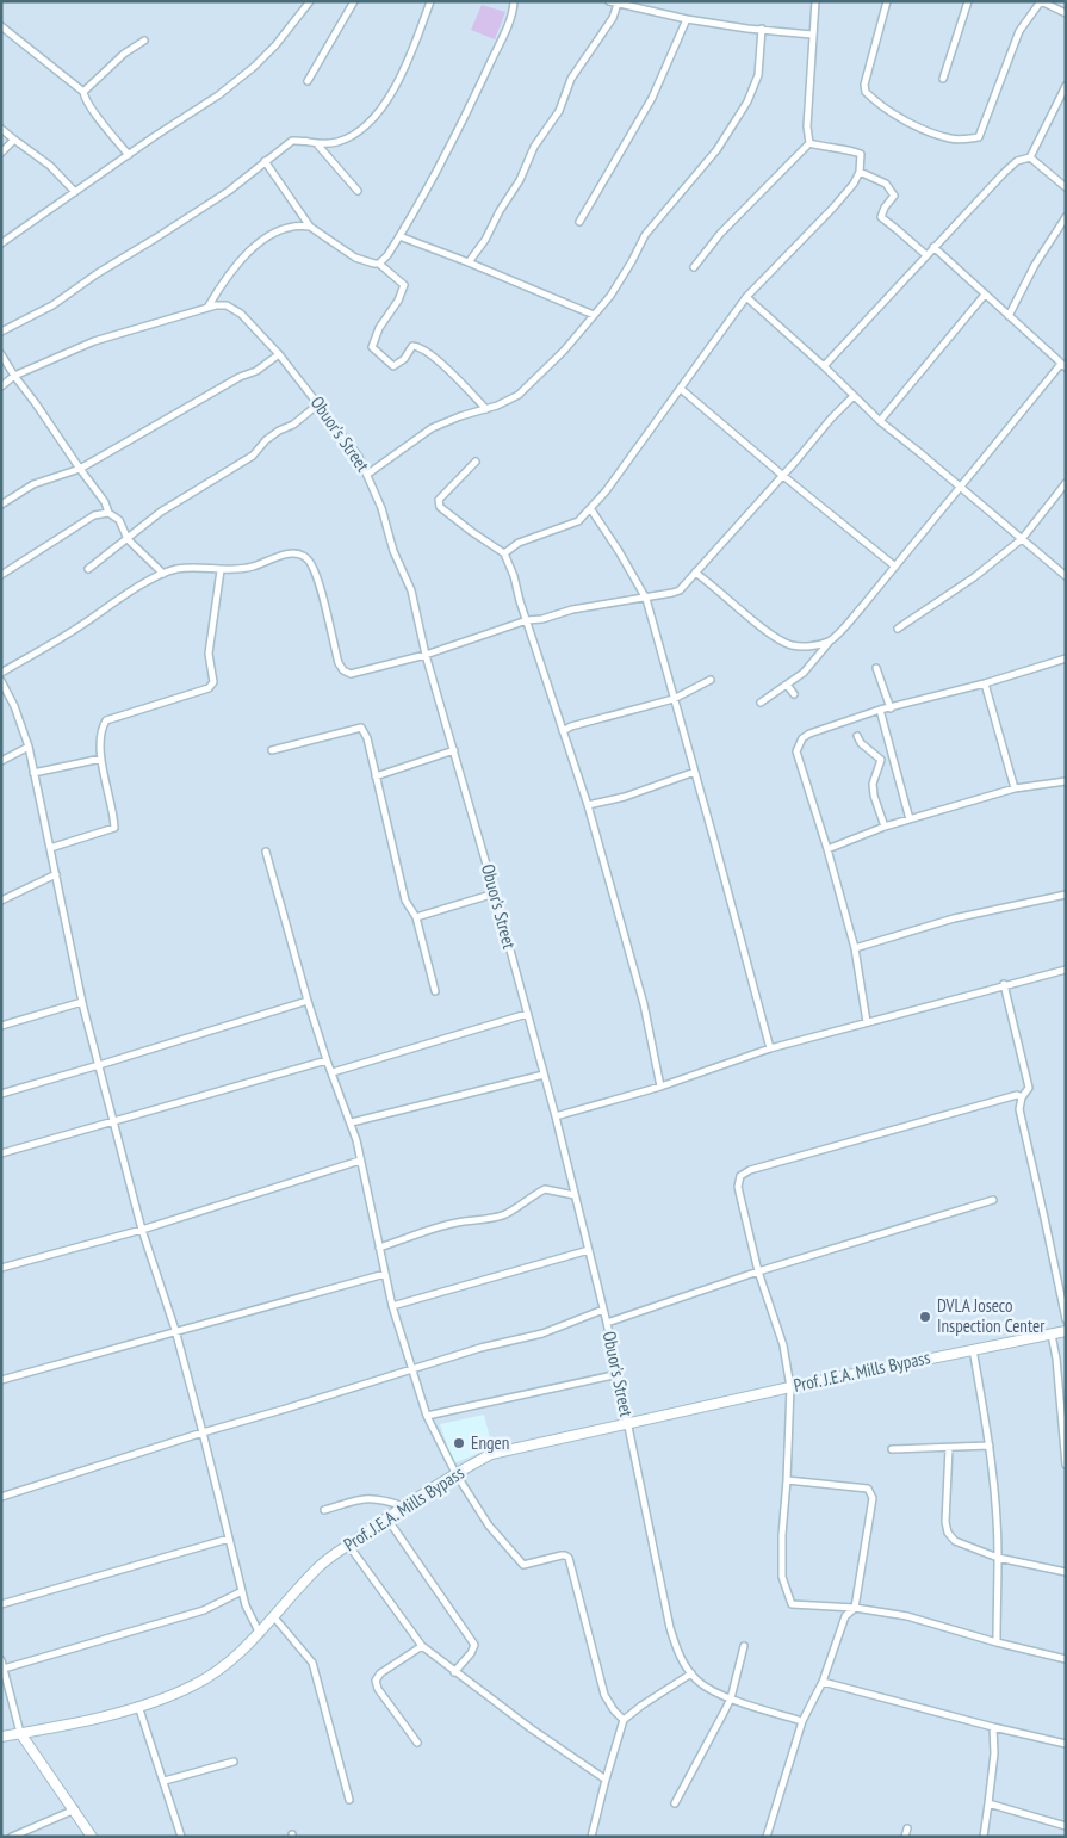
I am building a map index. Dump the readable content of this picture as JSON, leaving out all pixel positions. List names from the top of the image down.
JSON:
{
  "streets": {
    "street": ["Obuor’s Street", "Prof. J.E.A. Mills Bypass"]
  },
  "crossings": [
    ["Obuor’s Street", "Prof. J.E.A. Mills Bypass"]
  ],
  "places": ["DVLA Joseco Inspection Center", "Engen"]
}
